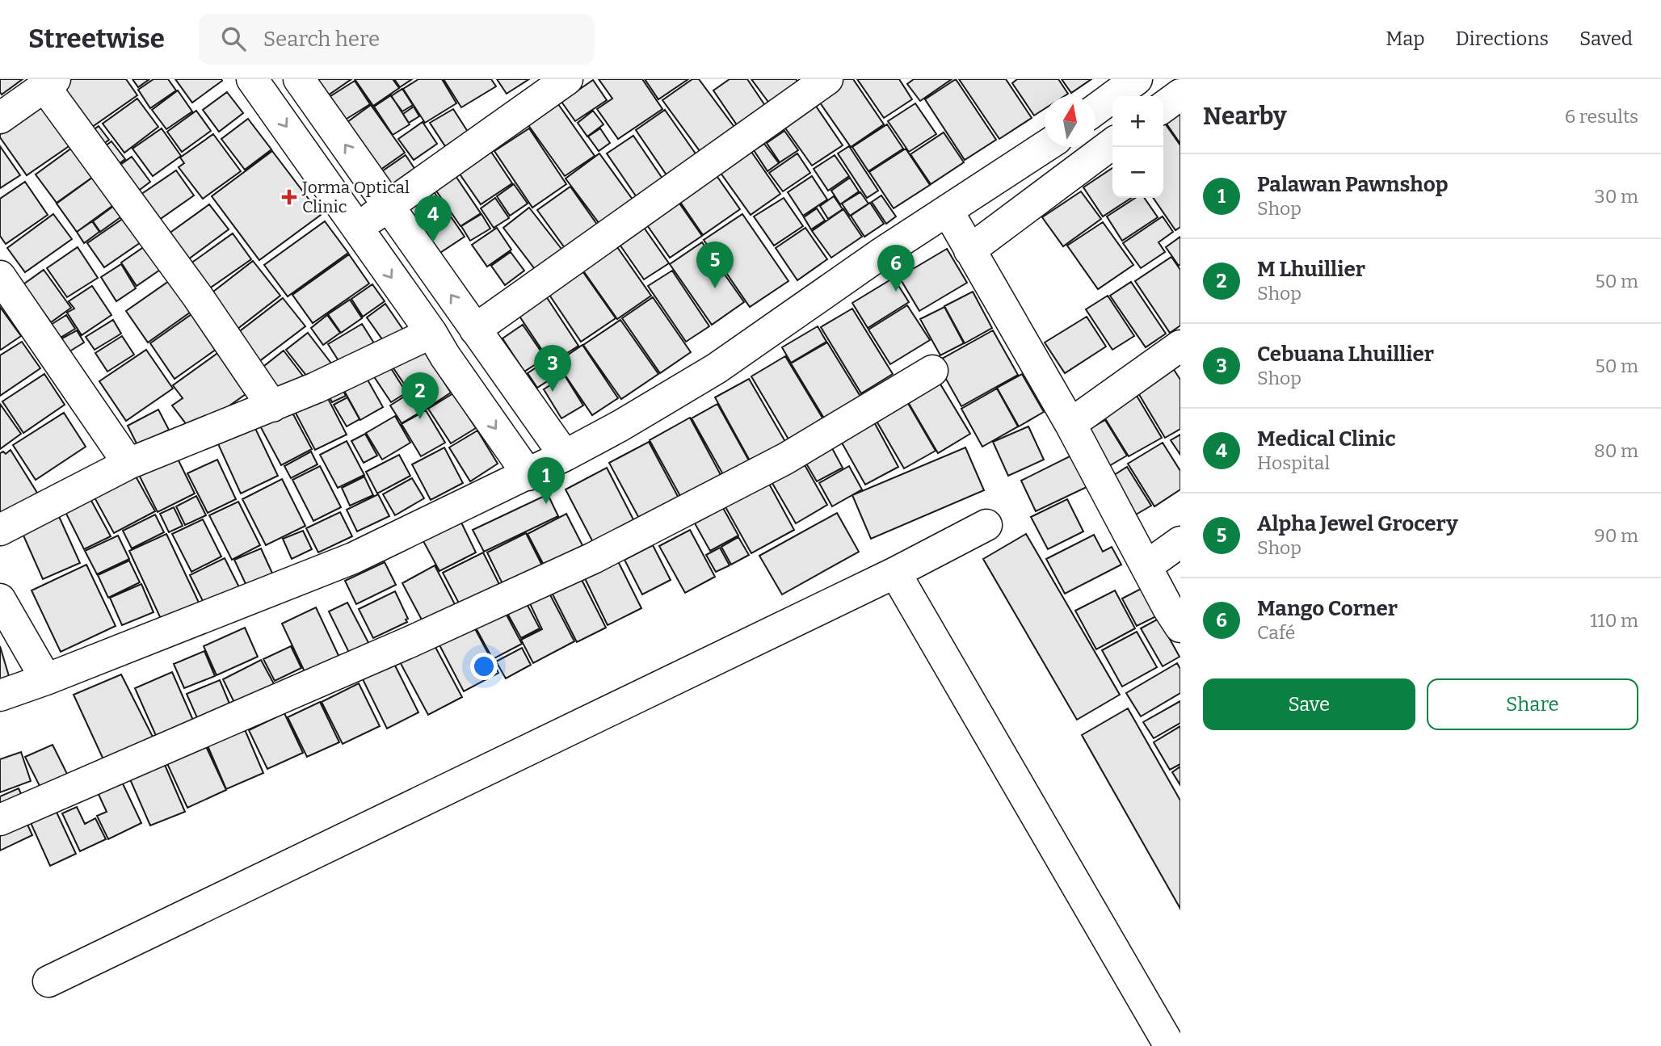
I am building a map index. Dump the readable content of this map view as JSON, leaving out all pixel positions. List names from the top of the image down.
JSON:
{
  "places": {
    "health": ["Jorma Optical Clinic"]
  },
  "north": "top",
  "page": {
    "header": "Streetwise",
    "search": "Search here",
    "nav": ["Map", "Directions", "Saved"],
    "heading": ["Nearby", "6 results"],
    "map_buttons": ["+", "−"],
    "list": [
      {
        "mark": "1",
        "name": "Palawan Pawnshop",
        "note": "Shop",
        "value": "30 m"
      },
      {
        "mark": "2",
        "name": "M Lhuillier",
        "note": "Shop",
        "value": "50 m"
      },
      {
        "mark": "3",
        "name": "Cebuana Lhuillier",
        "note": "Shop",
        "value": "50 m"
      },
      {
        "mark": "4",
        "name": "Medical Clinic",
        "note": "Hospital",
        "value": "80 m"
      },
      {
        "mark": "5",
        "name": "Alpha Jewel Grocery",
        "note": "Shop",
        "value": "90 m"
      },
      {
        "mark": "6",
        "name": "Mango Corner",
        "note": "Café",
        "value": "110 m"
      }
    ],
    "pins": [
      "4",
      "5",
      "6",
      "3",
      "2",
      "1"
    ],
    "buttons": ["Save", "Share"]
  }
}
